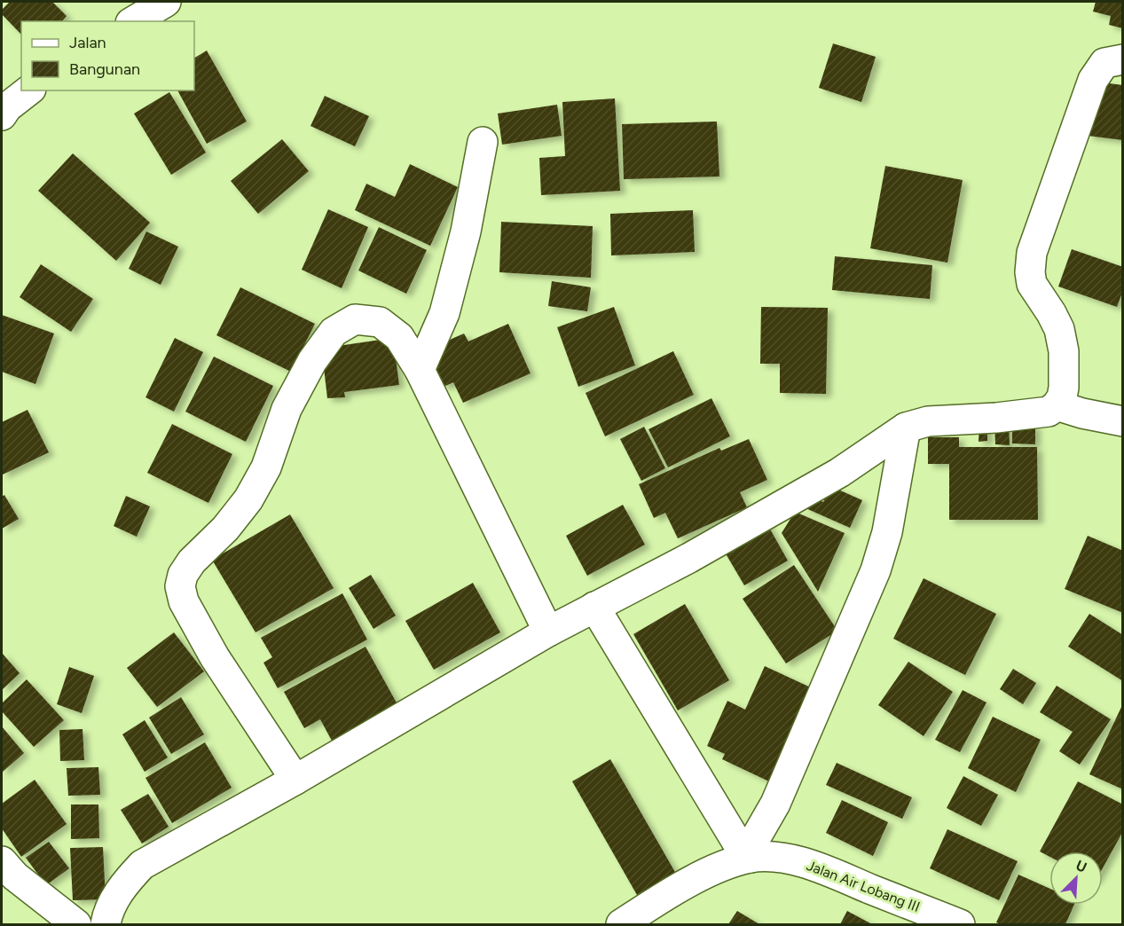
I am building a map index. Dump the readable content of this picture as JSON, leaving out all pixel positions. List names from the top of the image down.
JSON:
{
  "streets": {
    "street": ["Jalan Air Lobang III"]
  },
  "legend": ["Jalan", "Bangunan"],
  "north": "top right"
}
